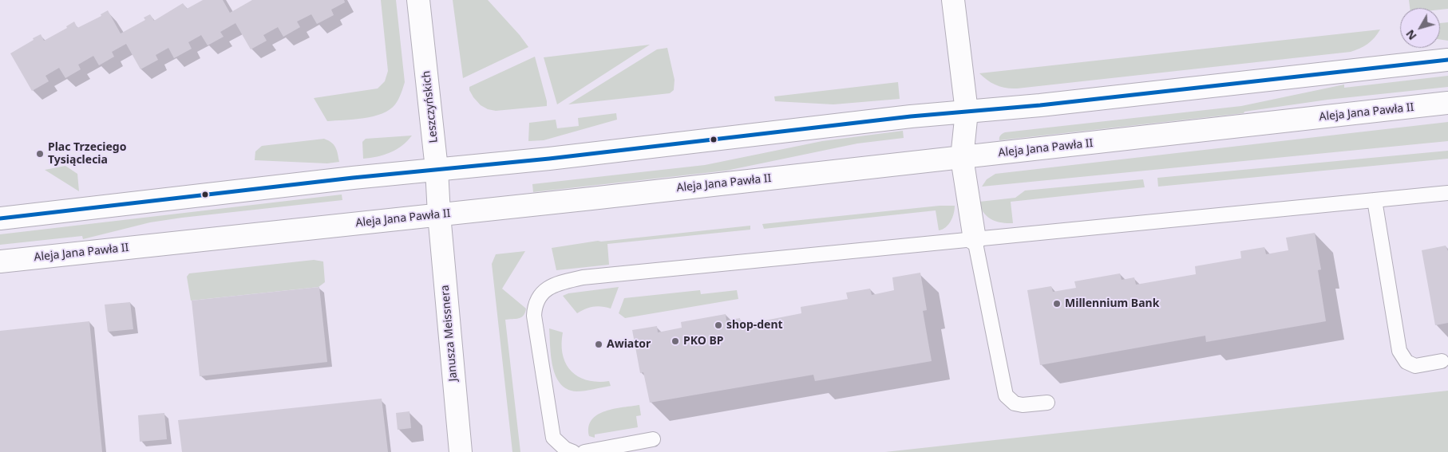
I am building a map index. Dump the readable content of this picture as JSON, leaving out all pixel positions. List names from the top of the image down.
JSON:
{
  "streets": {
    "main road": ["Leszczyńskich", "Aleja Jana Pawła II", "Janusza Meissnera"]
  },
  "crossings": [
    ["Leszczyńskich", "Aleja Jana Pawła II"],
    ["Leszczyńskich", "Janusza Meissnera"],
    ["Aleja Jana Pawła II", "Janusza Meissnera"]
  ],
  "places": [
    "Plac Trzeciego Tysiąclecia",
    "Millennium Bank",
    "shop-dent",
    "PKO BP",
    "Awiator"
  ],
  "north": "bottom left"
}
